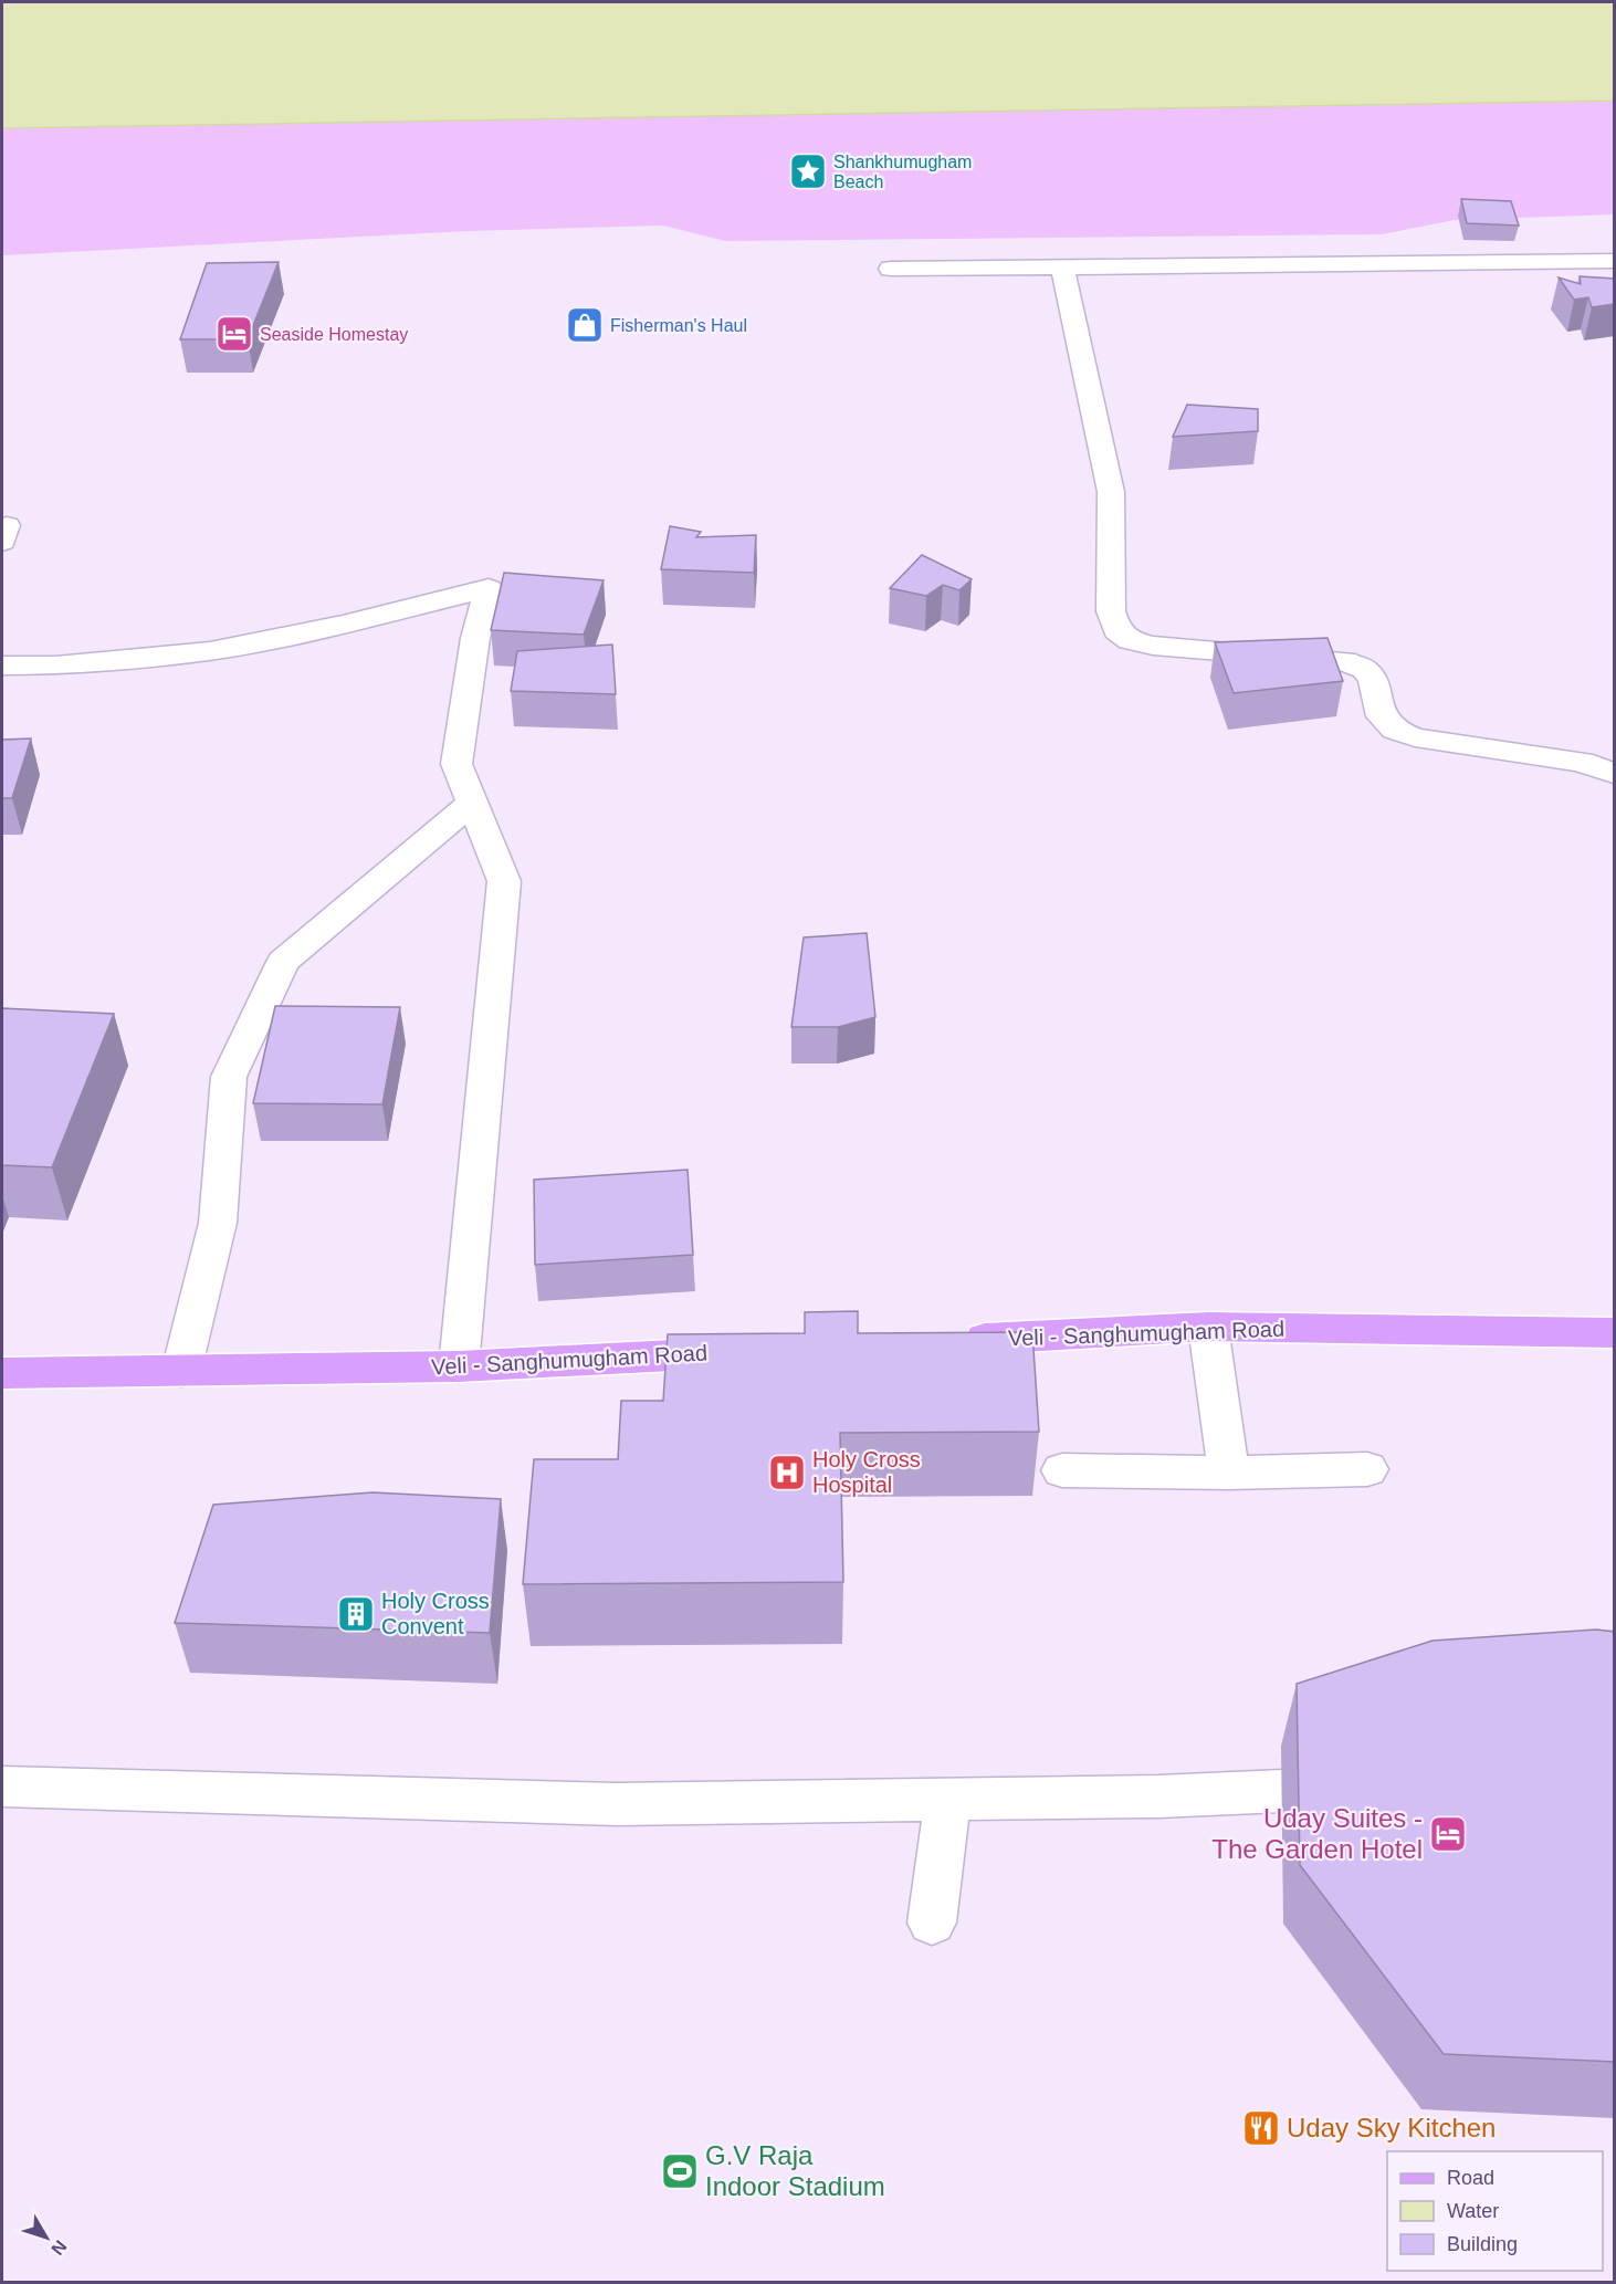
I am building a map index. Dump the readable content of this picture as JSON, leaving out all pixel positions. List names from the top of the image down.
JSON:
{
  "streets": {
    "main road": ["Veli - Sanghumugham Road"]
  },
  "places": {
    "place": ["Shankhumugham Beach"],
    "shop": ["Fisherman's Haul"],
    "hotel": ["Seaside Homestay", "Uday Suites - The Garden Hotel"],
    "hospital": ["Holy Cross Hospital"],
    "building": ["Holy Cross Convent"],
    "restaurant": ["Uday Sky Kitchen"],
    "sports": ["G.V Raja Indoor Stadium"]
  },
  "legend": ["Road", "Water", "Building"],
  "north": "bottom right"
}
